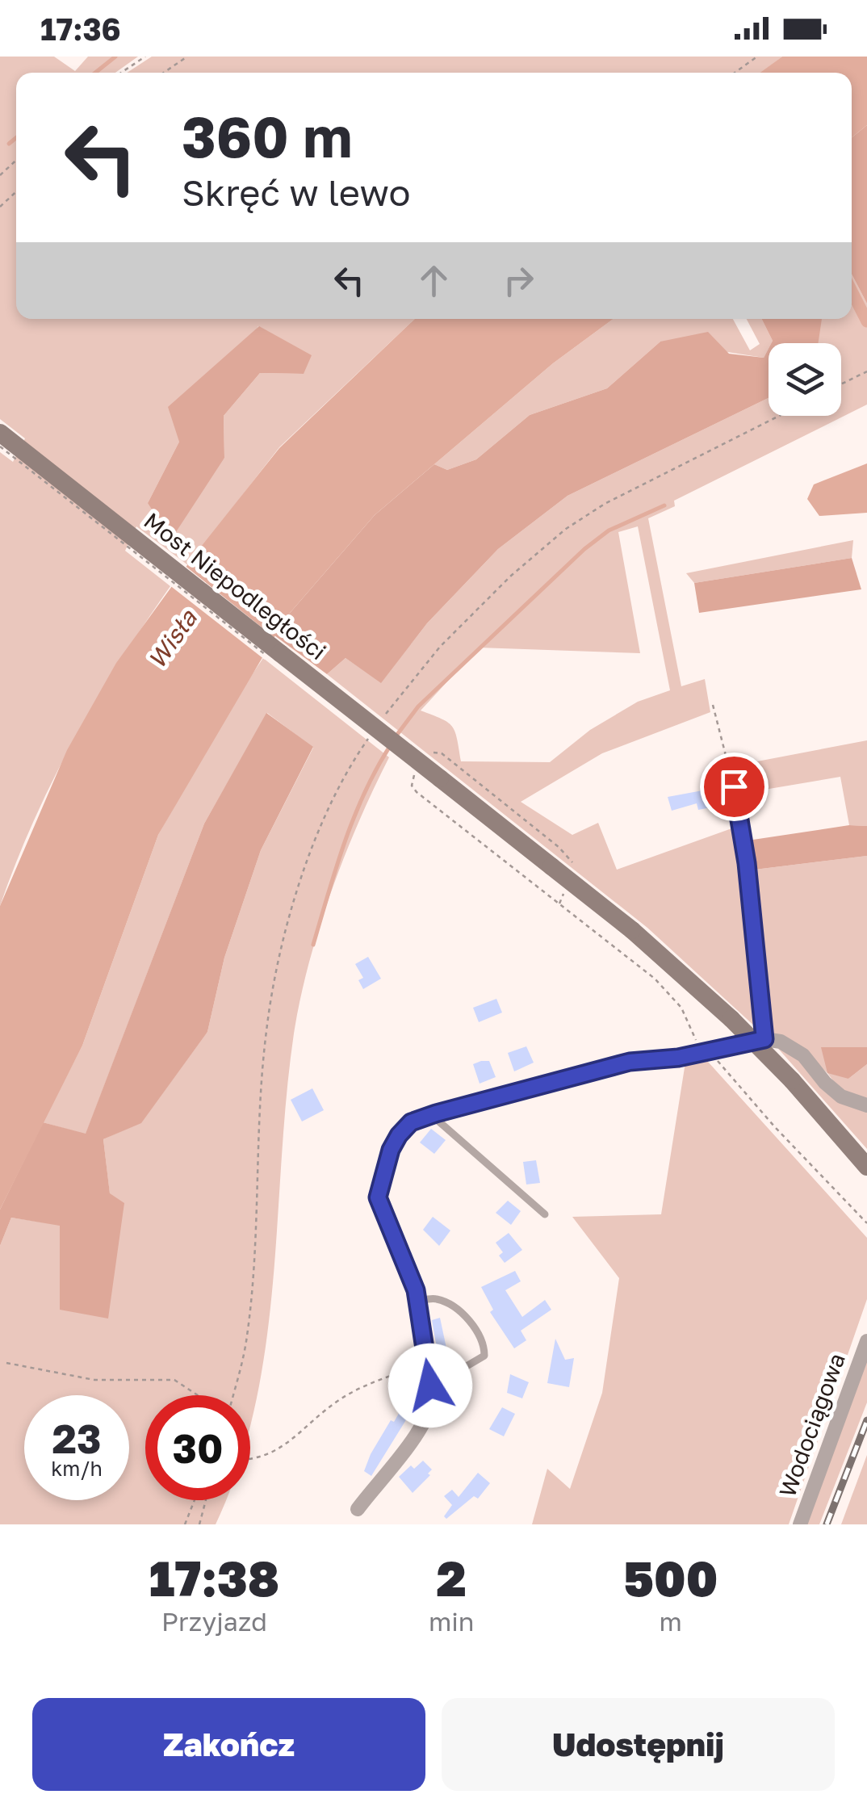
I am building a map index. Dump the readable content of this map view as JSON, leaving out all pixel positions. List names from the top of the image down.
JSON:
{
  "streets": {
    "main road": ["Most Niepodległości"],
    "street": ["Wodociągowa"]
  },
  "water": ["Wisła"],
  "page": {
    "status": "17:36",
    "turn": ["360 m", "Skręć w lewo"],
    "speed": "23 km/h",
    "limit": "30",
    "eta": [
      "17:38",
      "Przyjazd",
      "2",
      "min",
      "500",
      "m"
    ],
    "buttons": ["Zakończ", "Udostępnij"]
  }
}
